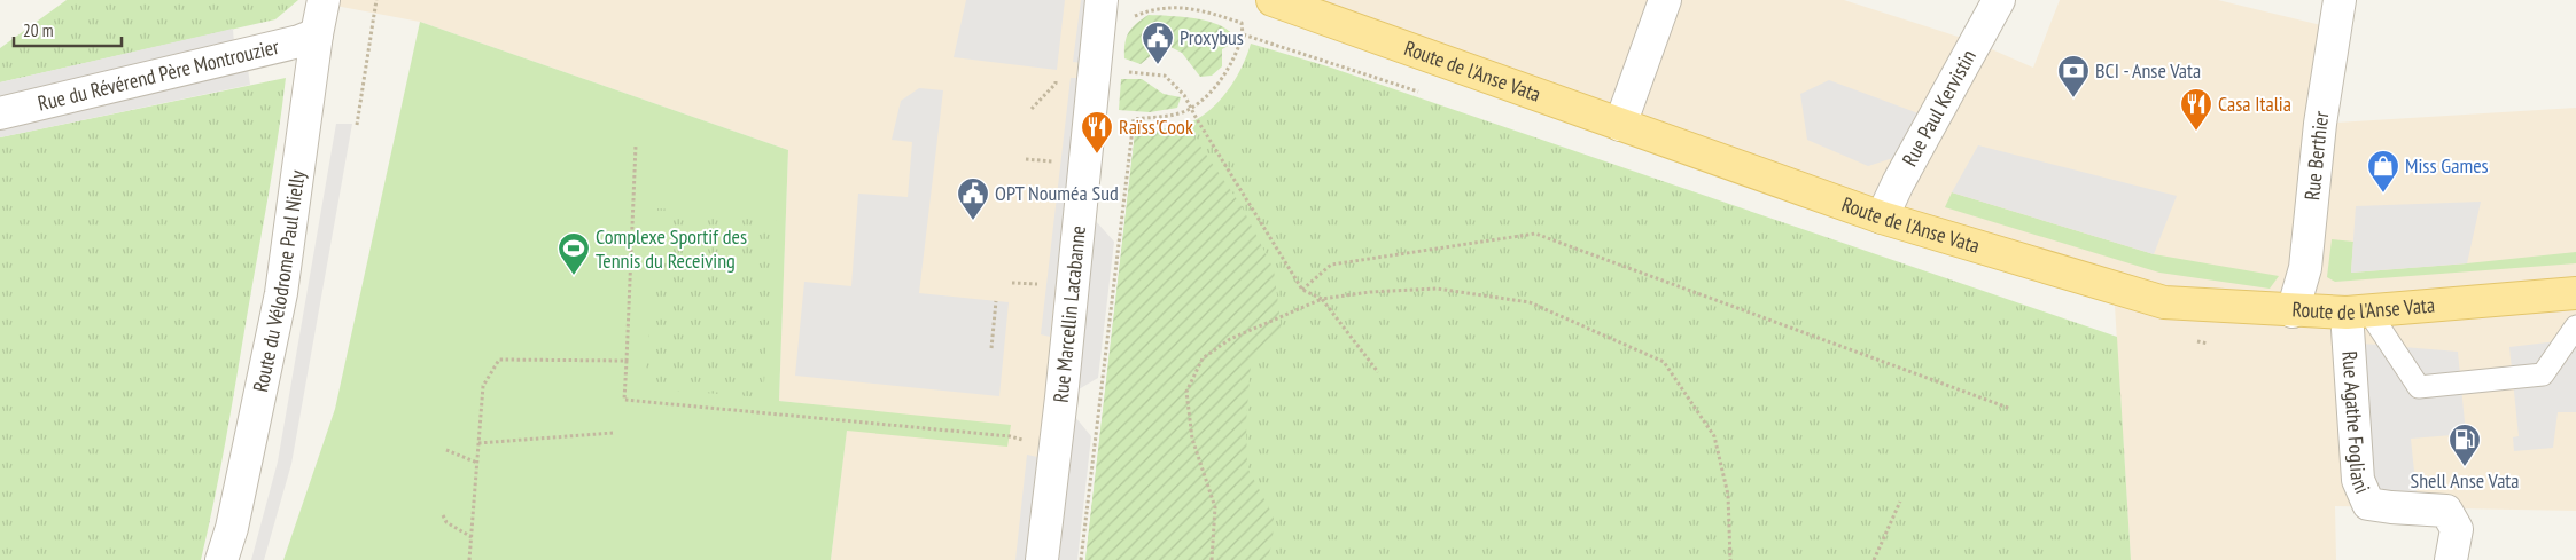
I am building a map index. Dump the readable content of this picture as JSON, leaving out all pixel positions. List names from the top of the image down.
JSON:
{
  "streets": {
    "main road": ["Route de l'Anse Vata"],
    "street": [
      "Rue du Révérend Père Montrouzier",
      "Rue Paul Kervistin",
      "Rue Berthier",
      "Route du Vélodrome Paul Nielly",
      "Rue Marcellin Lacabanne",
      "Rue Agathe Fogliani"
    ]
  },
  "crossings": [
    ["Route de l'Anse Vata", "Rue Paul Kervistin"],
    ["Route de l'Anse Vata", "Rue Berthier"],
    ["Route de l'Anse Vata", "Rue Agathe Fogliani"],
    ["Rue du Révérend Père Montrouzier", "Route du Vélodrome Paul Nielly"]
  ],
  "places": {
    "public building": ["Proxybus", "OPT Nouméa Sud"],
    "bank": ["BCI - Anse Vata"],
    "restaurant": ["Casa Italia", "Raïss'Cook"],
    "shop": ["Miss Games"],
    "sports": ["Complexe Sportif des Tennis du Receiving"],
    "fuel station": ["Shell Anse Vata"]
  },
  "scale_bar": "20 m"
}
